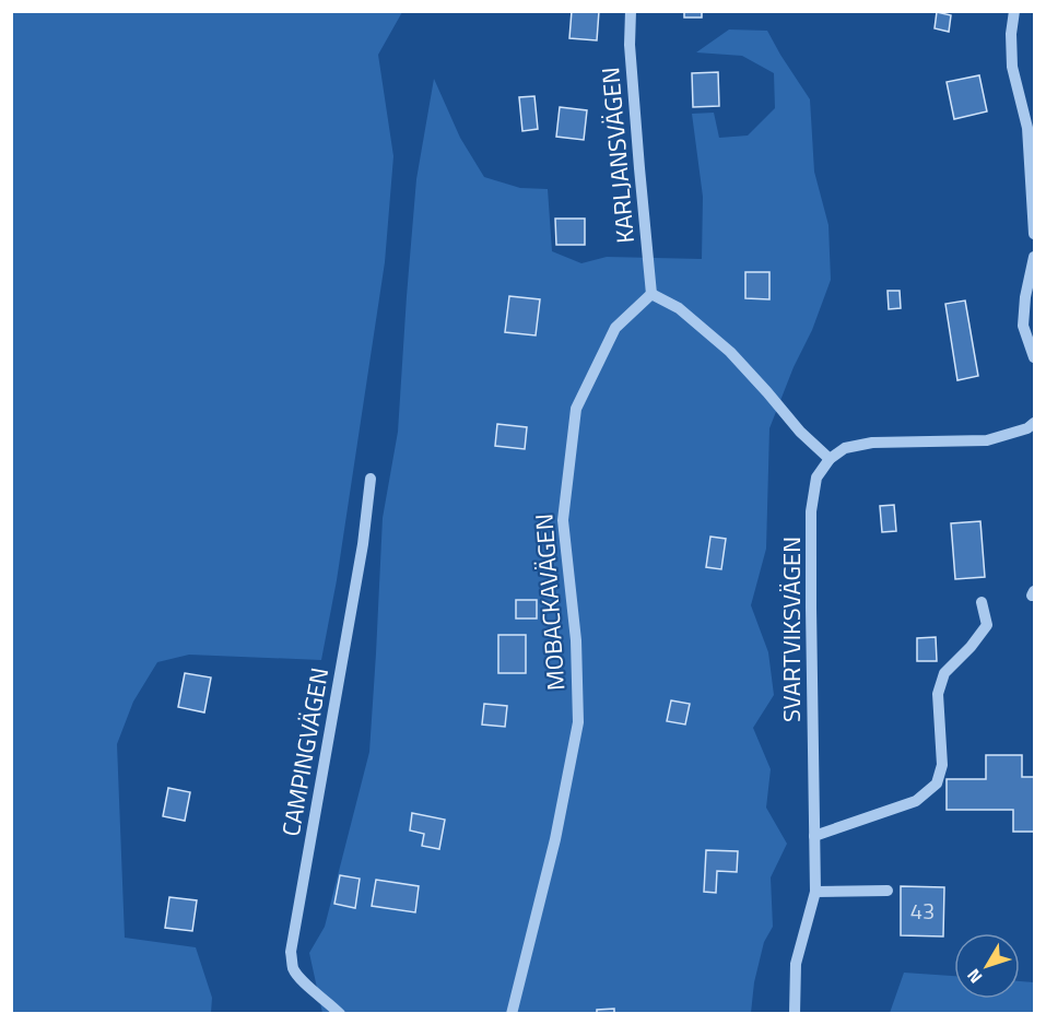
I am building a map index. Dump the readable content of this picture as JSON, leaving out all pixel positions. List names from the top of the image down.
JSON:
{
  "streets": {
    "street": [
      "KARLJANSVÄGEN",
      "MOBACKAVÄGEN",
      "SVARTVIKSVÄGEN",
      "CAMPINGVÄGEN"
    ]
  },
  "crossings": [
    ["KARLJANSVÄGEN", "MOBACKAVÄGEN"]
  ],
  "house_numbers": ["43"],
  "north": "bottom left"
}
